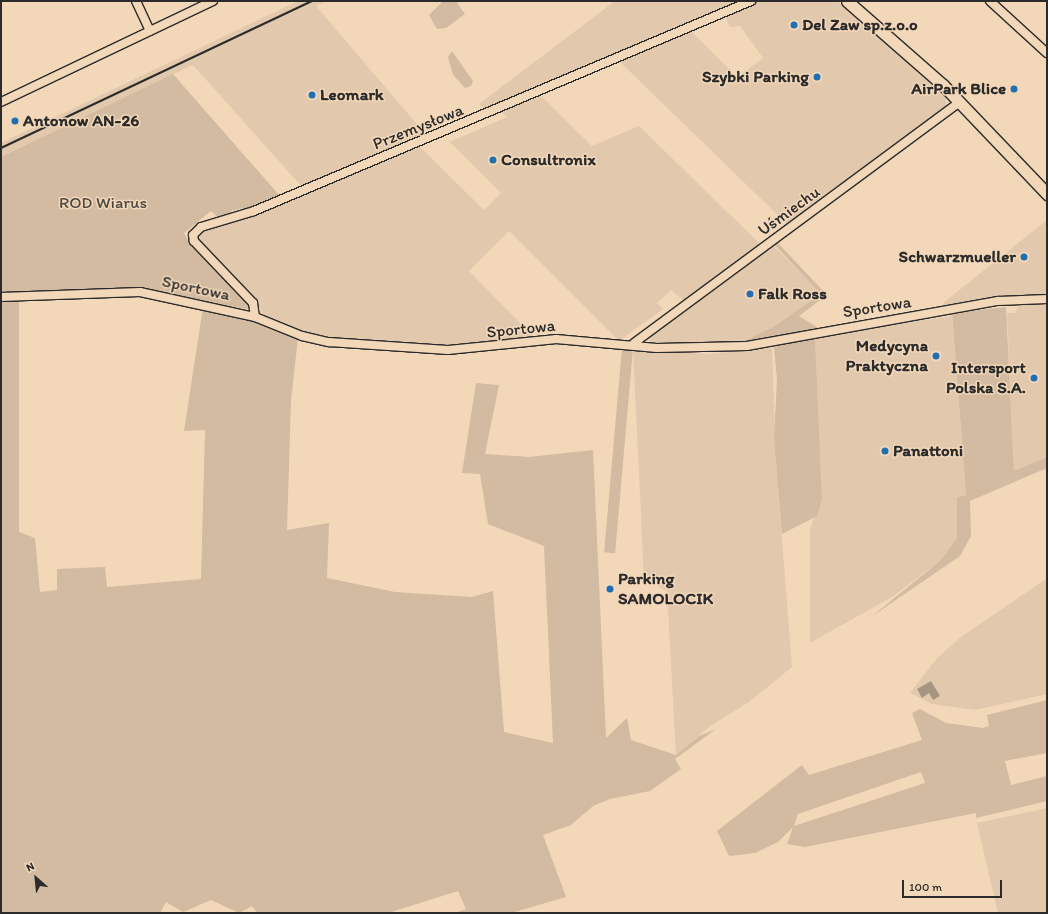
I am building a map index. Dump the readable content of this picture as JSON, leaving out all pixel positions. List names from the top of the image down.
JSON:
{
  "streets": {
    "street": ["Przemysłowa", "Uśmiechu", "Sportowa"]
  },
  "crossings": [
    ["Przemysłowa", "Sportowa"],
    ["Uśmiechu", "Sportowa"]
  ],
  "parks": ["ROD Wiarus"],
  "places": [
    "Del Zaw sp.z.o.o",
    "Szybki Parking",
    "AirPark Blice",
    "Leomark",
    "Antonow AN-26",
    "Consultronix",
    "Schwarzmueller",
    "Falk Ross",
    "Medycyna Praktyczna",
    "Intersport Polska S.A.",
    "Panattoni",
    "Parking SAMOLOCIK"
  ],
  "scale_bar": "100 m",
  "north": "top left"
}
